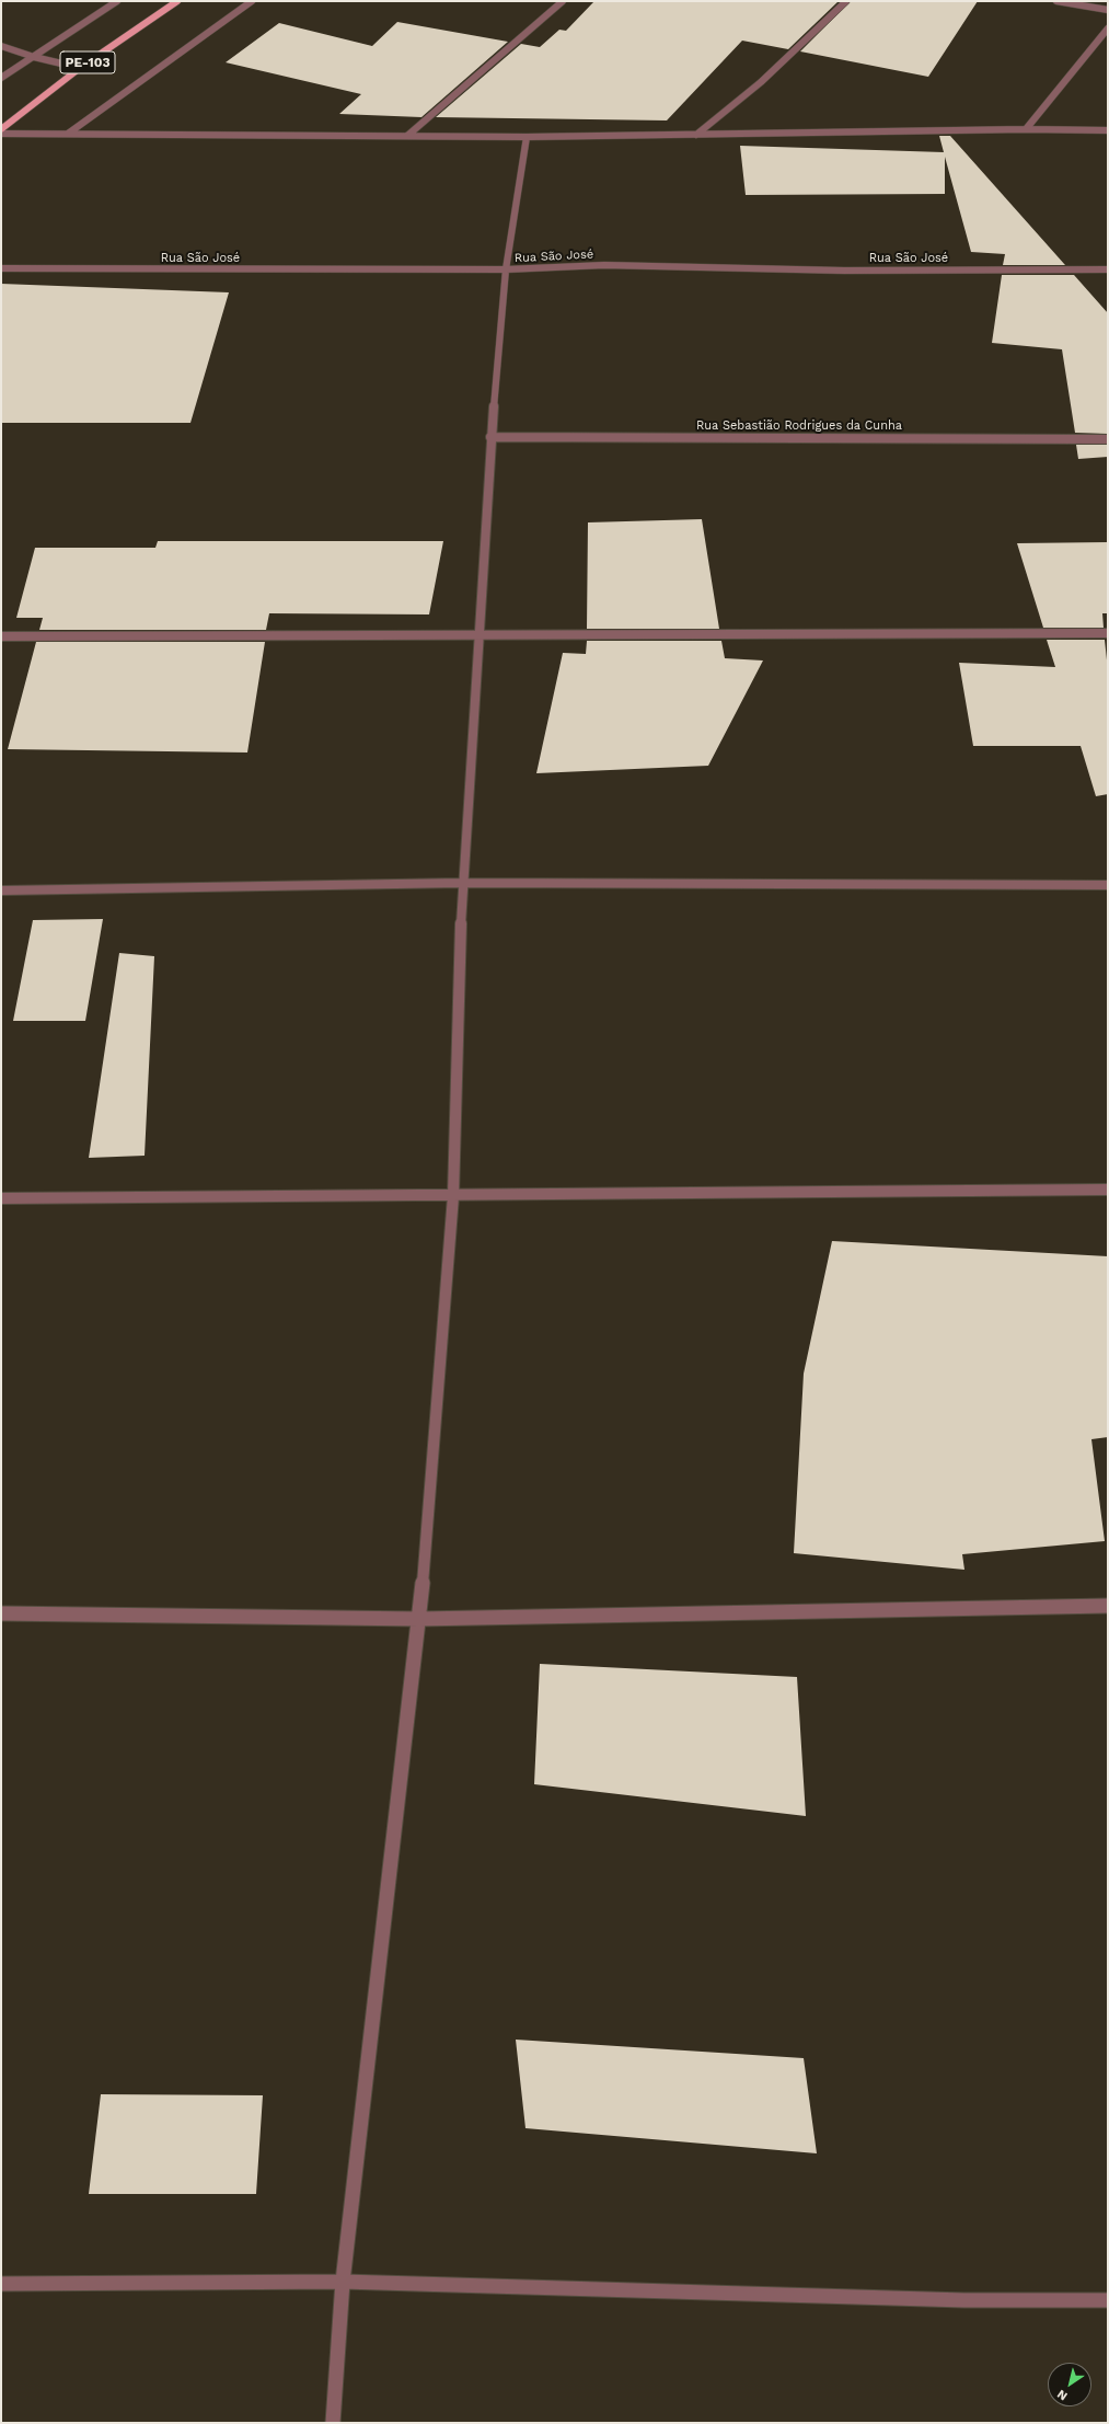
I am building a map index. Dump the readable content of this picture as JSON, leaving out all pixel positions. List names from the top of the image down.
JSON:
{
  "streets": {
    "main road": ["PE-103"],
    "street": ["Rua São José", "Rua Sebastião Rodrigues da Cunha"]
  },
  "north": "bottom left"
}
